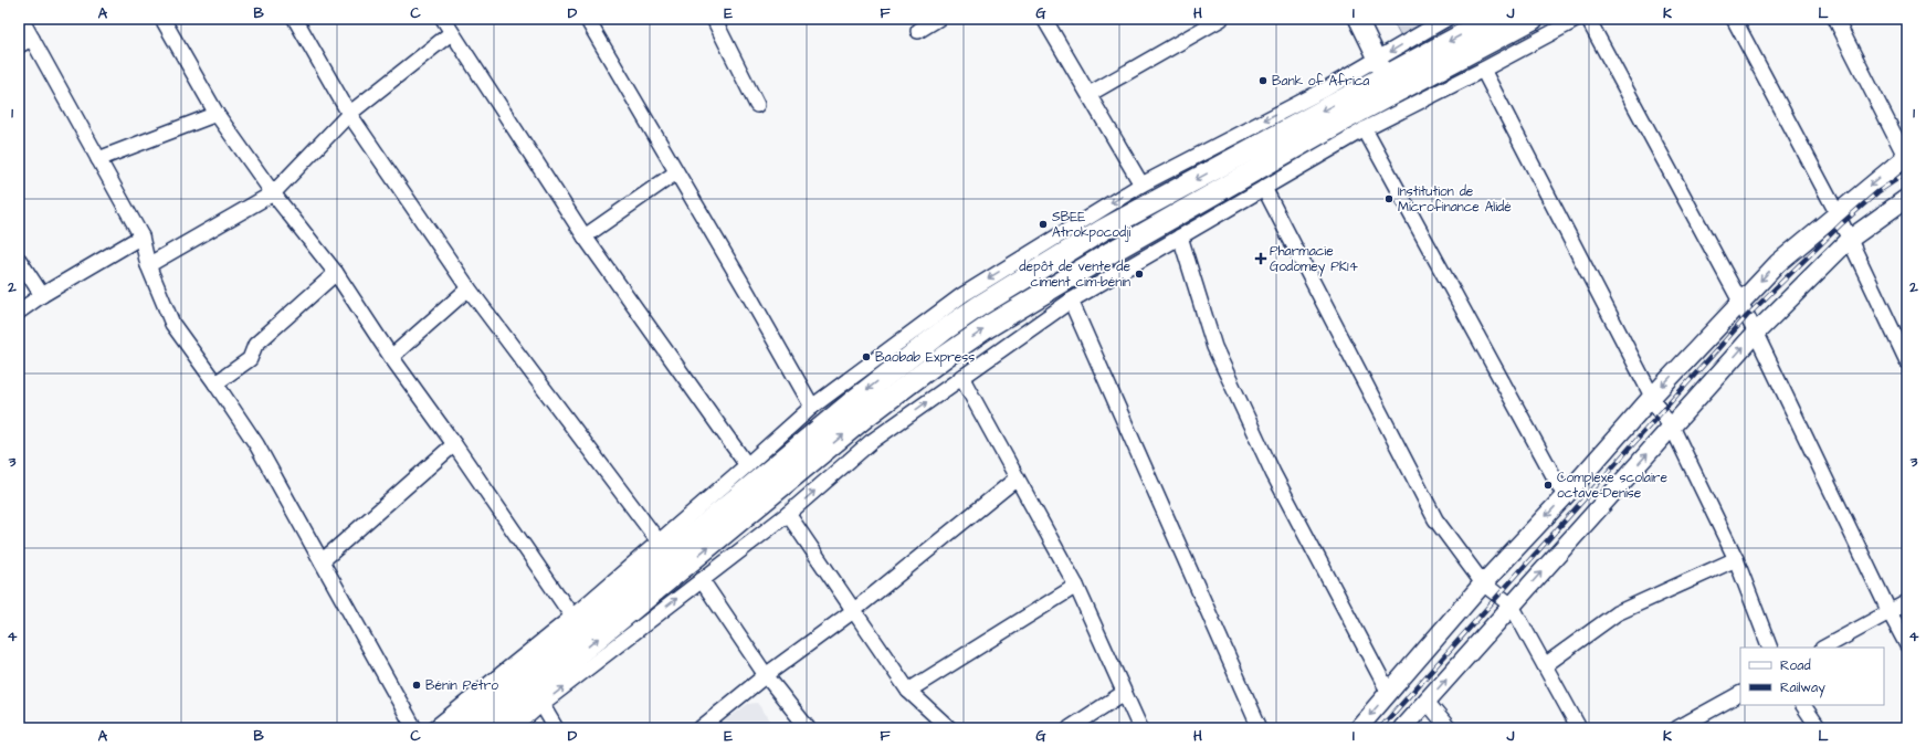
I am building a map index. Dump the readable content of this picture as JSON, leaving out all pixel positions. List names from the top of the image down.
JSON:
{
  "places": {
    "other": [
      "Bank of Africa",
      "Institution de Microfinance Alidé",
      "SBEE Atrokpocodji",
      "depôt de vente de ciment cim-bénin",
      "Baobab Express",
      "Complexe scolaire octave-Denise",
      "Bénin Petro"
    ],
    "health": ["Pharmacie Godomey PK14"]
  },
  "legend": ["Road", "Railway"],
  "grid": {
    "columns": [
      "A",
      "B",
      "C",
      "D",
      "E",
      "F",
      "G",
      "H",
      "I",
      "J",
      "K",
      "L"
    ],
    "rows": [
      "1",
      "2",
      "3",
      "4"
    ]
  }
}
